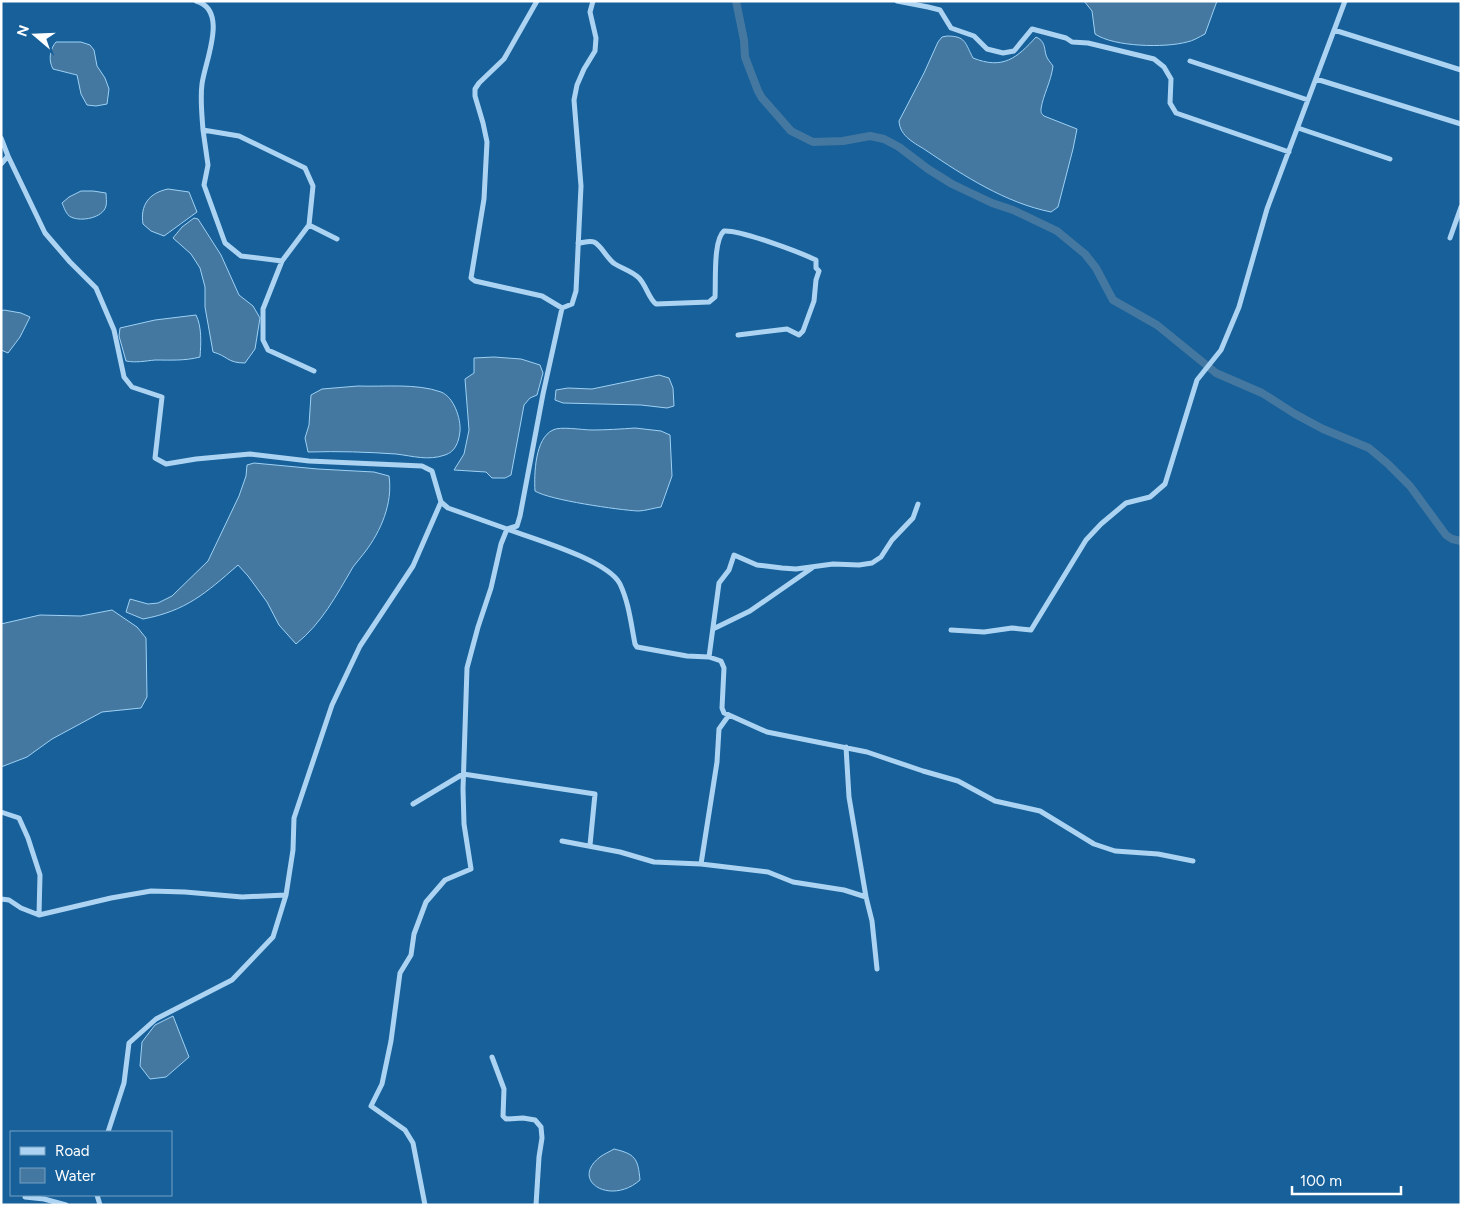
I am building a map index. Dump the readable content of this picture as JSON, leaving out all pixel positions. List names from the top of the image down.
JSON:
{
  "legend": ["Road", "Water"],
  "scale_bar": "100 m",
  "north": "left"
}
